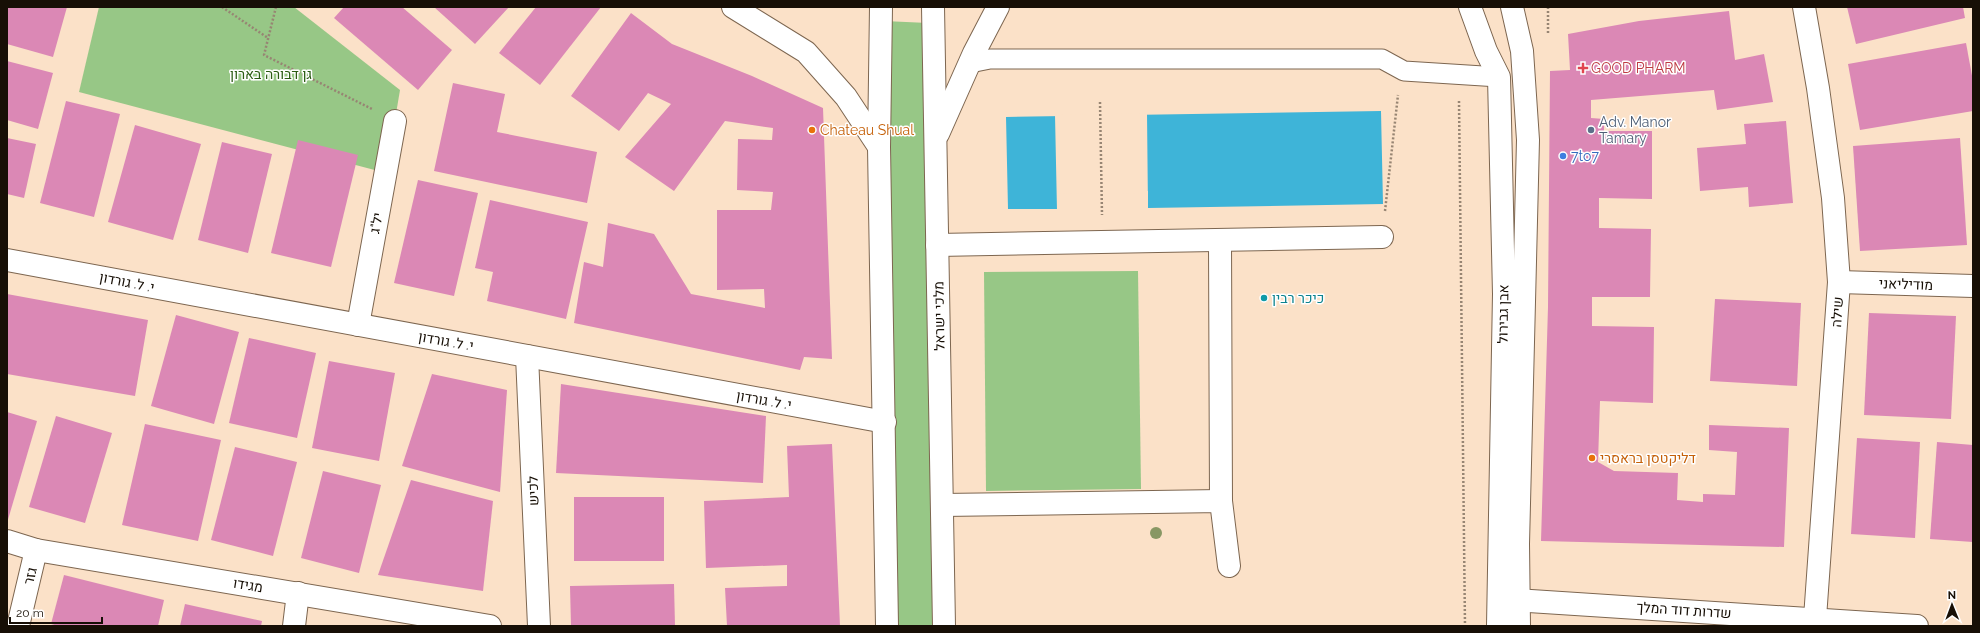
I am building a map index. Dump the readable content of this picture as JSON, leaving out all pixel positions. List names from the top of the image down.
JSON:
{
  "streets": {
    "street": [
      "יל\"ג",
      "י. ל. גורדון",
      "מודיליאני",
      "שילה",
      "אבן גבירול",
      "מלכי ישראל",
      "לכיש",
      "גזר",
      "מגידו",
      "שדרות דוד המלך"
    ]
  },
  "crossings": [
    ["יל\"ג", "י. ל. גורדון"],
    ["י. ל. גורדון", "לכיש"],
    ["מודיליאני", "שילה"],
    ["שילה", "שדרות דוד המלך"],
    ["אבן גבירול", "שדרות דוד המלך"],
    ["גזר", "מגידו"]
  ],
  "parks": ["גן דבורה בארון"],
  "places": {
    "health": ["GOOD PHARM"],
    "other": [
      "Chateau Shual",
      "Adv. Manor Tamary",
      "7to7",
      "כיכר רבין",
      "דליקטסן בראסרי"
    ]
  },
  "scale_bar": "20 m",
  "north": "top"
}
